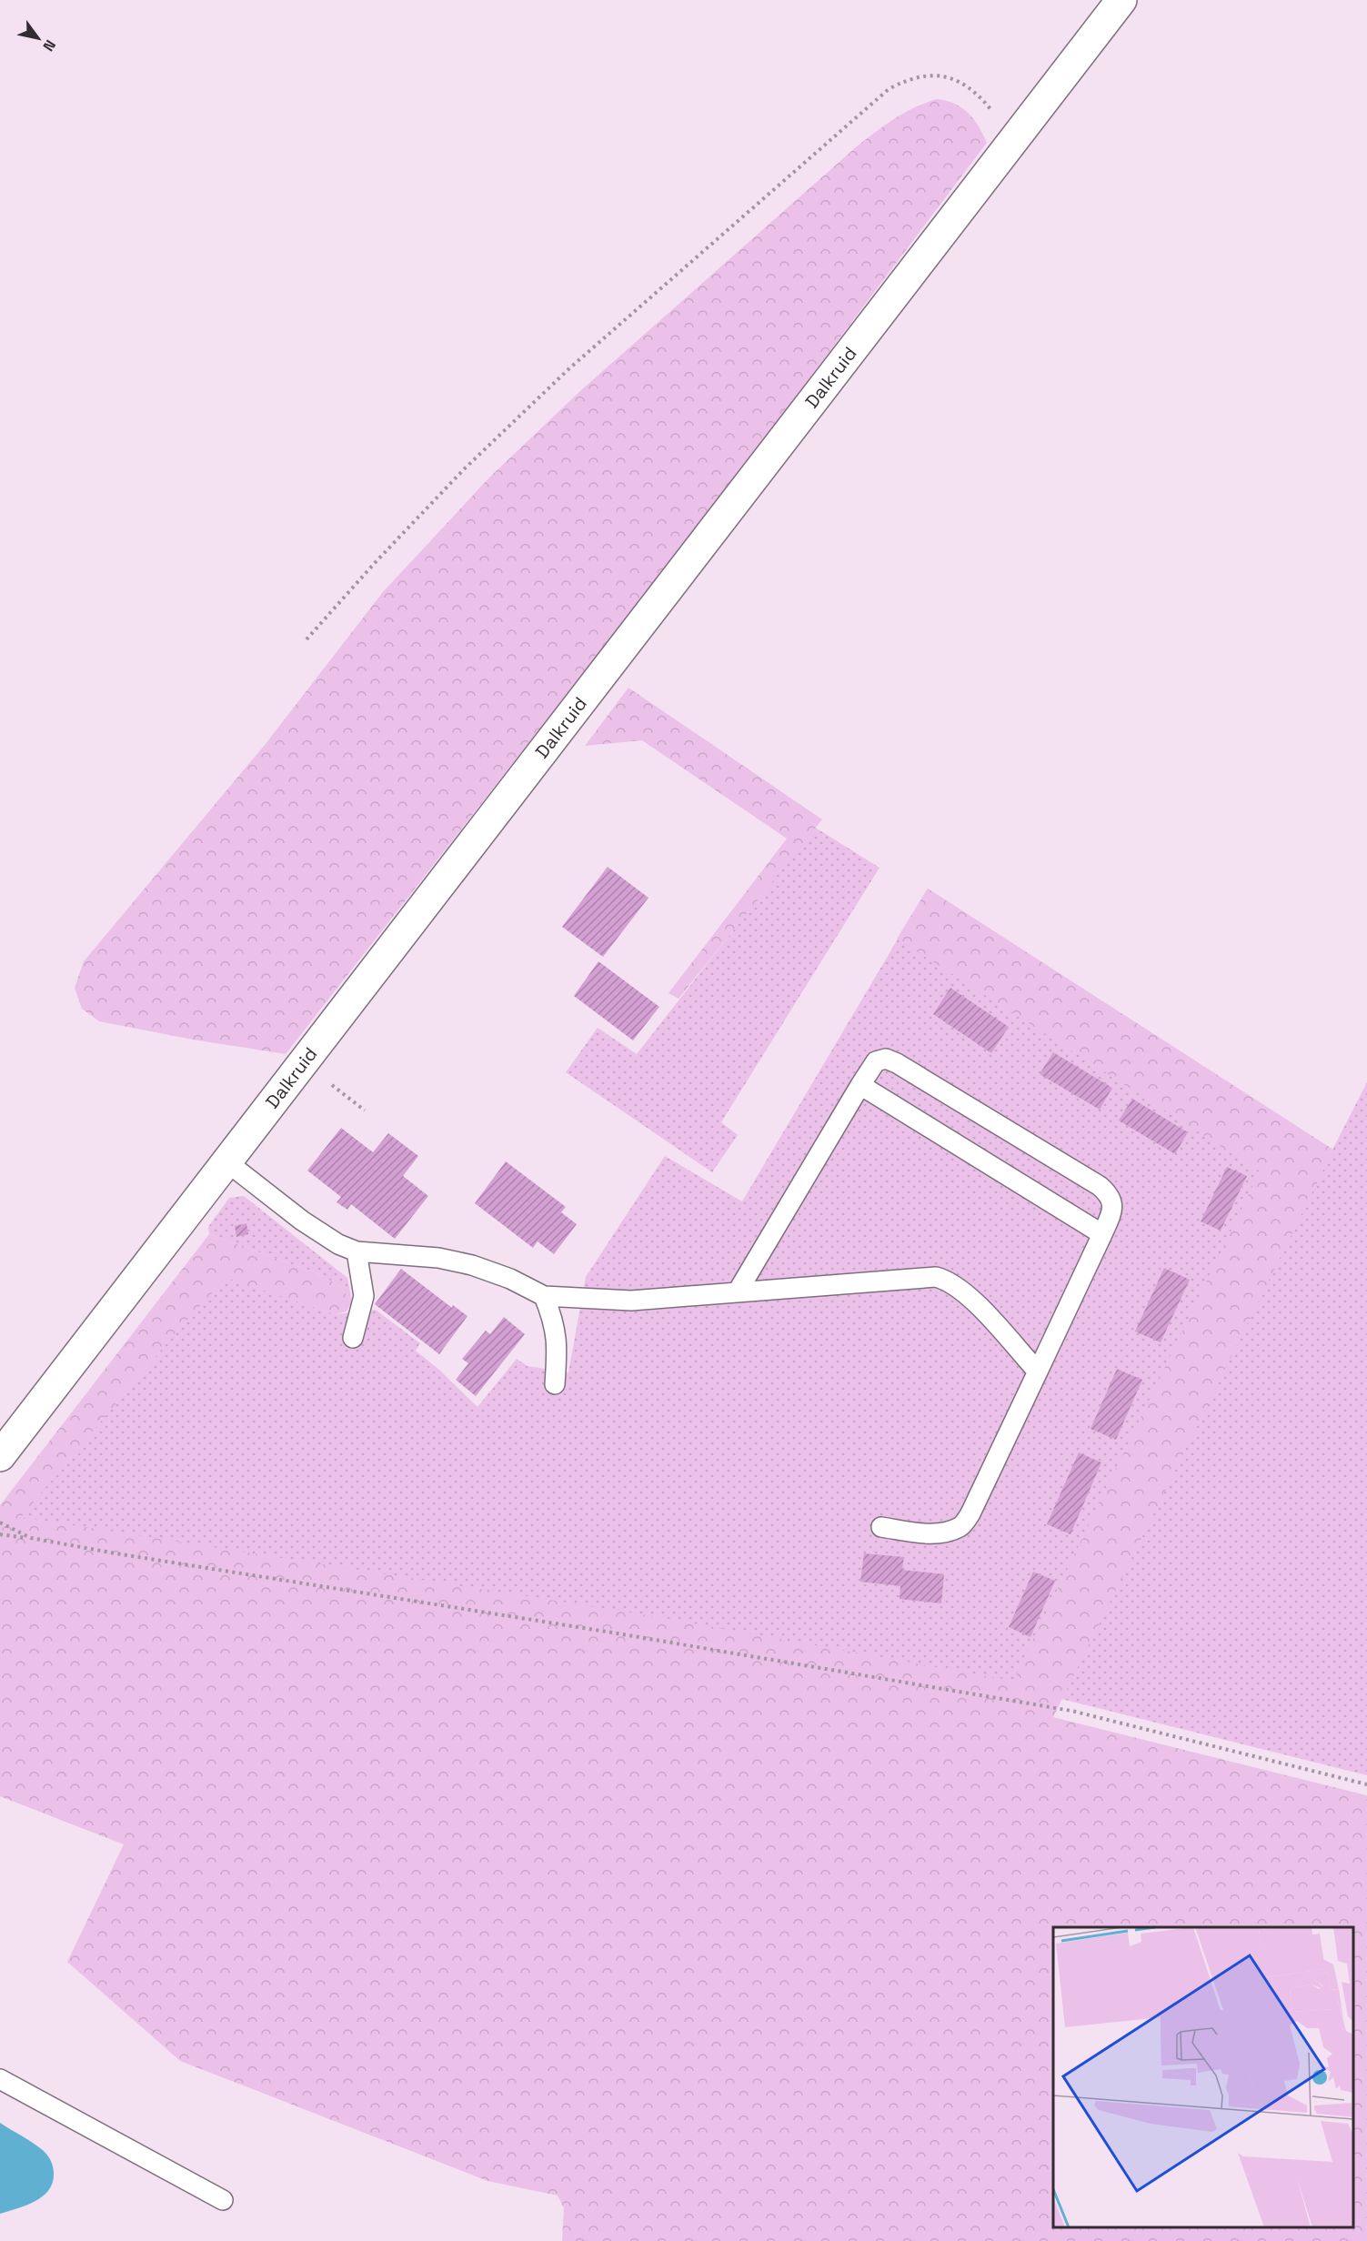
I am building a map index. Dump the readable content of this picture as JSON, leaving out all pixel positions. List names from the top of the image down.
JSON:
{
  "streets": {
    "street": ["Dalkruid"]
  },
  "north": "bottom right"
}
